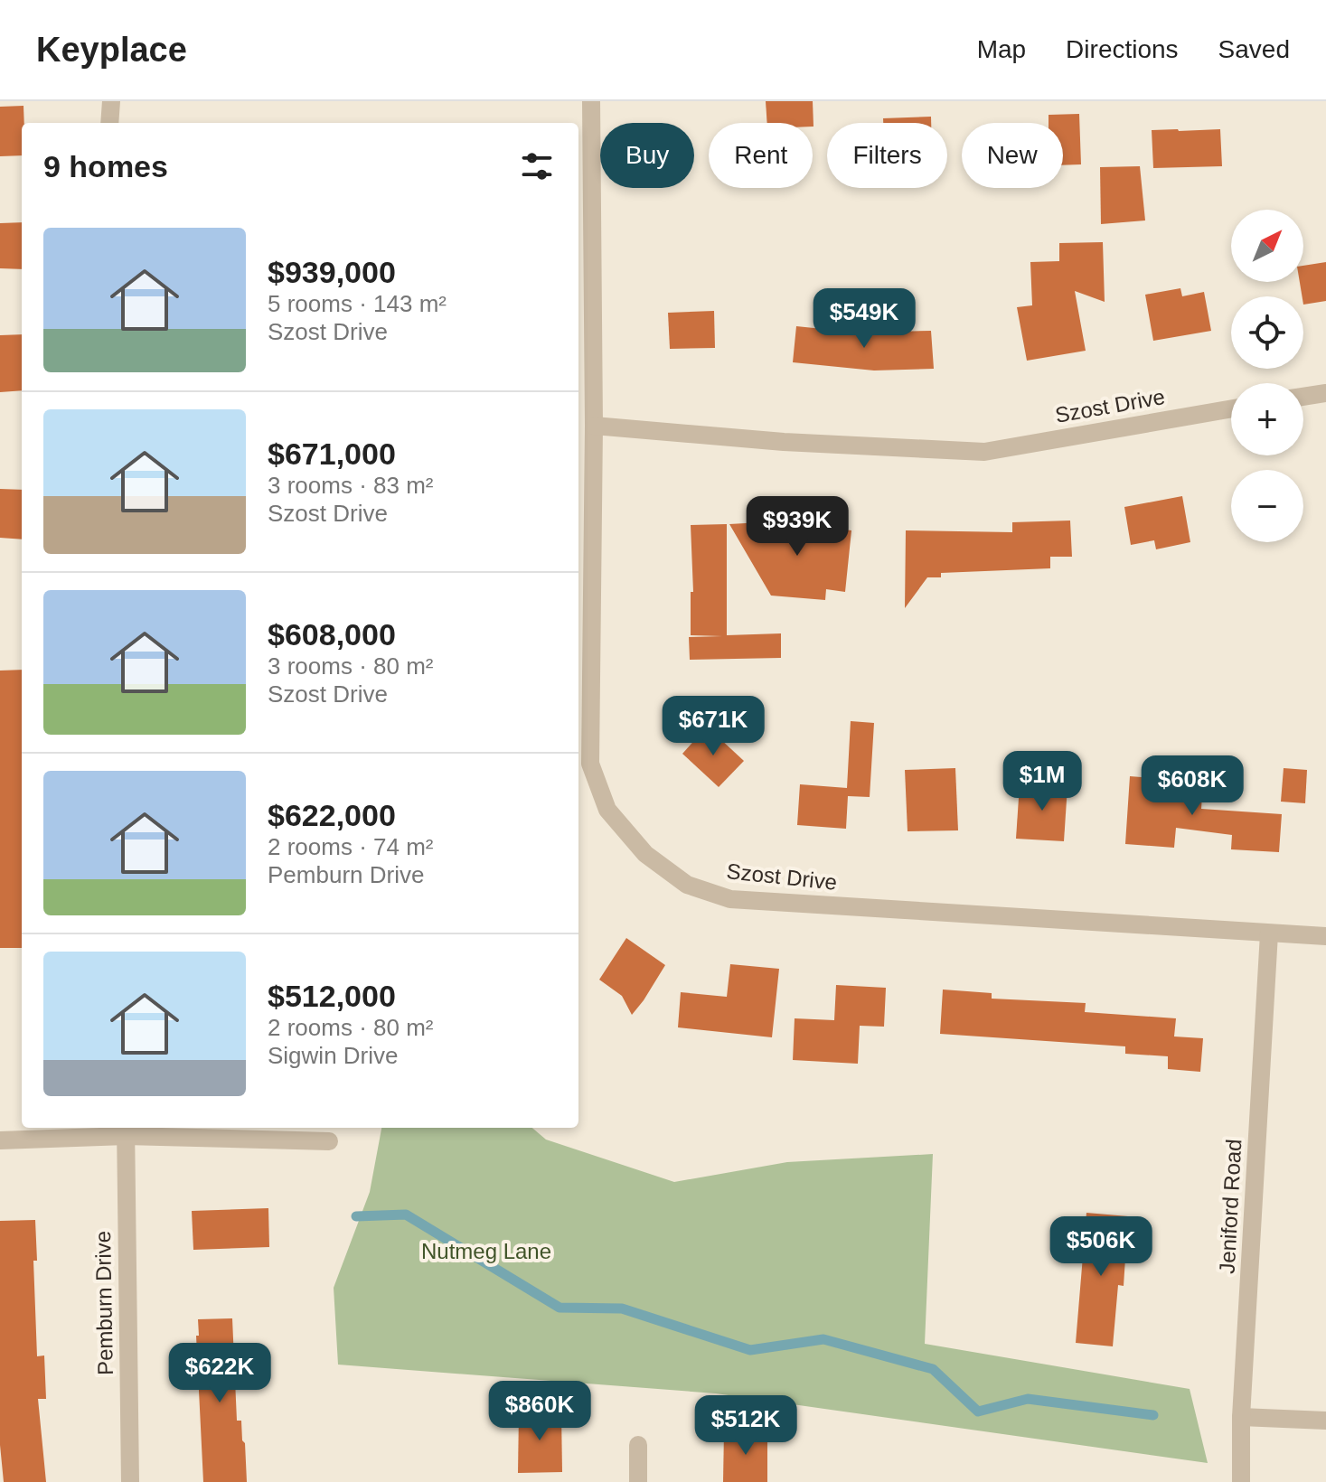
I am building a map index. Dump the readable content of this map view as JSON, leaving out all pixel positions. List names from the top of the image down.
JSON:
{
  "streets": {
    "street": ["Szost Drive", "Jeniford Road", "Pemburn Drive"]
  },
  "crossings": [
    ["Szost Drive", "Jeniford Road"]
  ],
  "parks": ["Nutmeg Lane"],
  "north": "top right",
  "page": {
    "header": "Keyplace",
    "nav": ["Map", "Directions", "Saved"],
    "chip": [
      "Buy",
      "Rent",
      "Filters",
      "New"
    ],
    "heading": "9 homes",
    "map_buttons": ["+", "−"],
    "list": [
      {
        "name": "$939,000",
        "note": "5 rooms · 143 m² · Szost Drive"
      },
      {
        "name": "$671,000",
        "note": "3 rooms · 83 m² · Szost Drive"
      },
      {
        "name": "$608,000",
        "note": "3 rooms · 80 m² · Szost Drive"
      },
      {
        "name": "$622,000",
        "note": "2 rooms · 74 m² · Pemburn Drive"
      },
      {
        "name": "$512,000",
        "note": "2 rooms · 80 m² · Sigwin Drive"
      }
    ],
    "price": [
      "$549K",
      "$939K",
      "$671K",
      "$1M",
      "$608K",
      "$506K",
      "$622K",
      "$860K",
      "$512K"
    ]
  }
}
